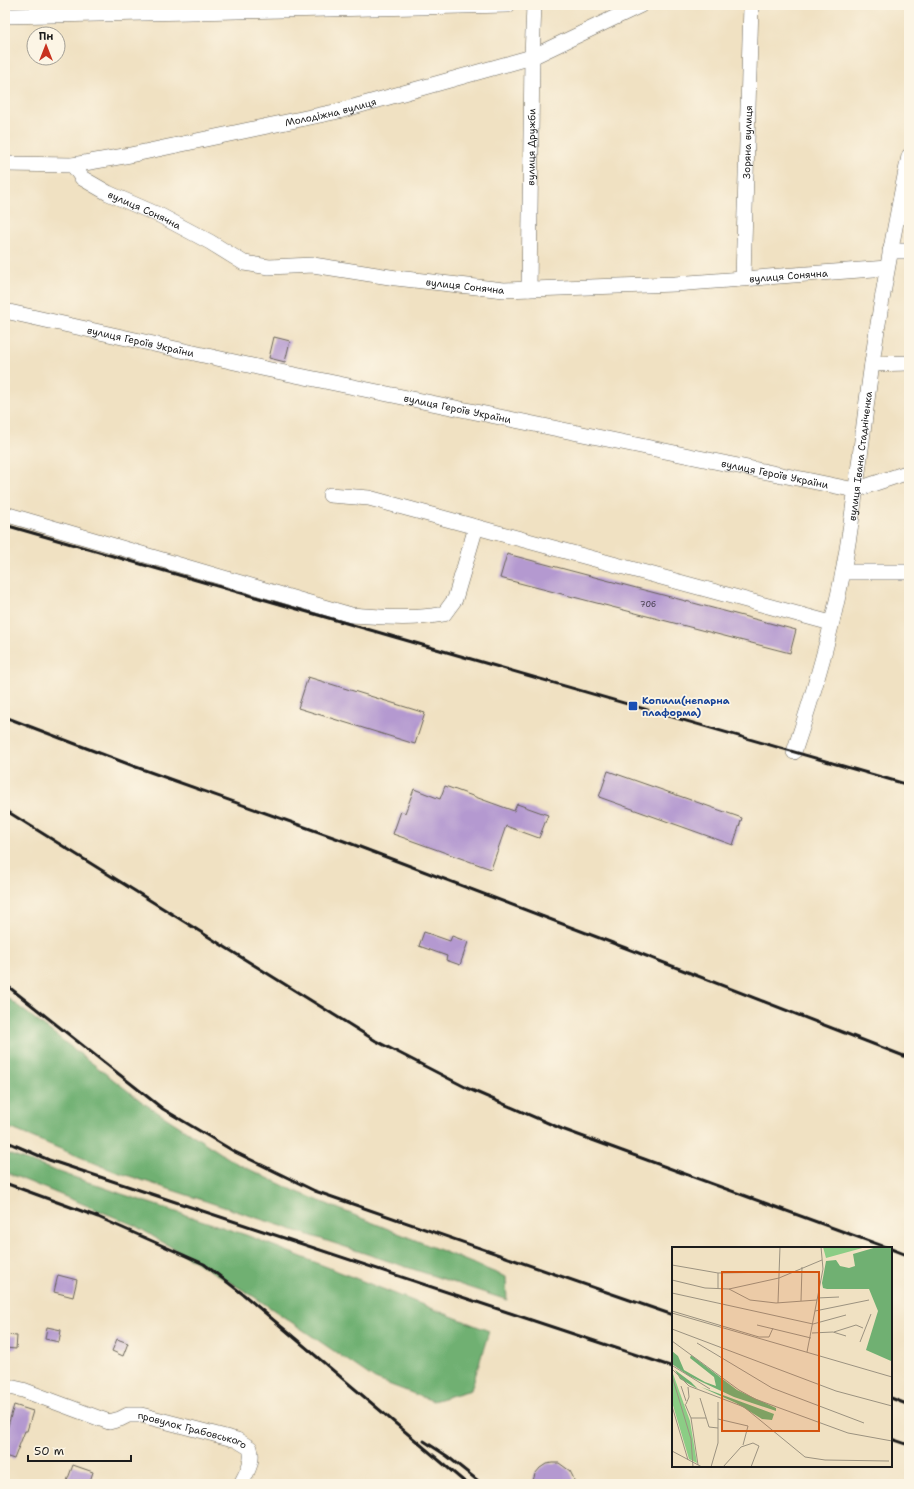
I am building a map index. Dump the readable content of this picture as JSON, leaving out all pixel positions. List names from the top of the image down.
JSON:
{
  "streets": {
    "street": [
      "Молодіжна вулиця",
      "Зоряна вулиця",
      "вулиця Дружби",
      "вулиця Сонячна",
      "вулиця Героїв України",
      "вулиця Івана Стадніченка",
      "провулок Грабовського"
    ]
  },
  "crossings": [
    ["Молодіжна вулиця", "вулиця Дружби"],
    ["Молодіжна вулиця", "вулиця Сонячна"],
    ["Зоряна вулиця", "вулиця Сонячна"],
    ["вулиця Дружби", "вулиця Сонячна"],
    ["вулиця Сонячна", "вулиця Івана Стадніченка"],
    ["вулиця Героїв України", "вулиця Івана Стадніченка"]
  ],
  "places": {
    "transit": ["Копили(непарна плаформа)"]
  },
  "house_numbers": ["70б"],
  "scale_bar": "50 m",
  "north": "top"
}
